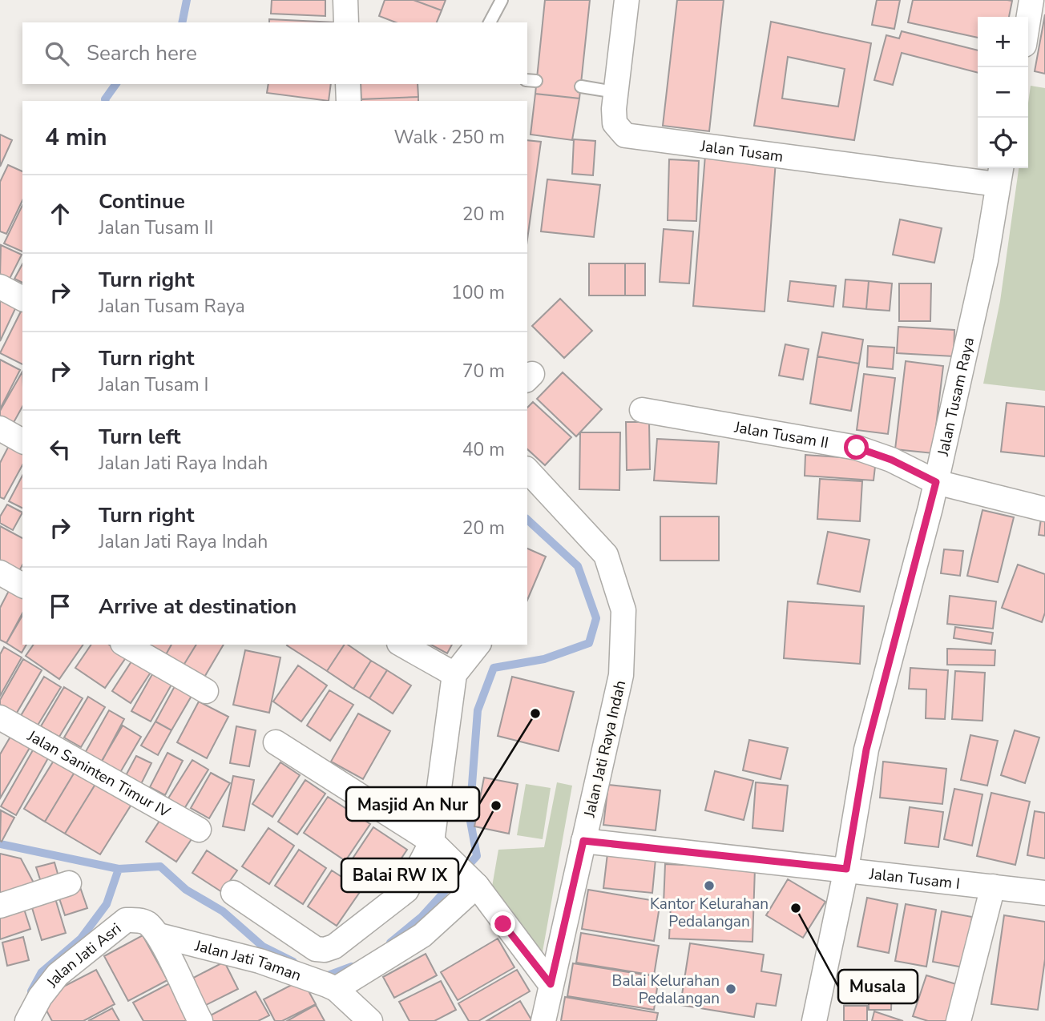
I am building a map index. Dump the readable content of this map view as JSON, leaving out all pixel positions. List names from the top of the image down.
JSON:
{
  "streets": {
    "street": [
      "Jalan Tusam",
      "Jalan Tusam Raya",
      "Jalan Tusam II",
      "Jalan Jati Raya Indah",
      "Jalan Saninten Timur IV",
      "Jalan Tusam I",
      "Jalan Jati Asri",
      "Jalan Jati Taman"
    ]
  },
  "crossings": [
    ["Jalan Tusam", "Jalan Tusam Raya"],
    ["Jalan Tusam Raya", "Jalan Tusam II"],
    ["Jalan Tusam Raya", "Jalan Tusam I"],
    ["Jalan Jati Raya Indah", "Jalan Tusam I"],
    ["Jalan Jati Asri", "Jalan Jati Taman"]
  ],
  "places": [
    "Masjid An Nur",
    "Balai RW IX",
    "Kantor Kelurahan Pedalangan",
    "Musala",
    "Balai Kelurahan Pedalangan"
  ],
  "page": {
    "map_buttons": ["+", "−"],
    "search": "Search here",
    "heading": ["4 min", "Walk · 250 m"],
    "list": [
      ["Continue", "Jalan Tusam II", "20 m"],
      ["Turn right", "Jalan Tusam Raya", "100 m"],
      ["Turn right", "Jalan Tusam I", "70 m"],
      ["Turn left", "Jalan Jati Raya Indah", "40 m"],
      ["Turn right", "Jalan Jati Raya Indah", "20 m"],
      "Arrive at destination"
    ]
  }
}
